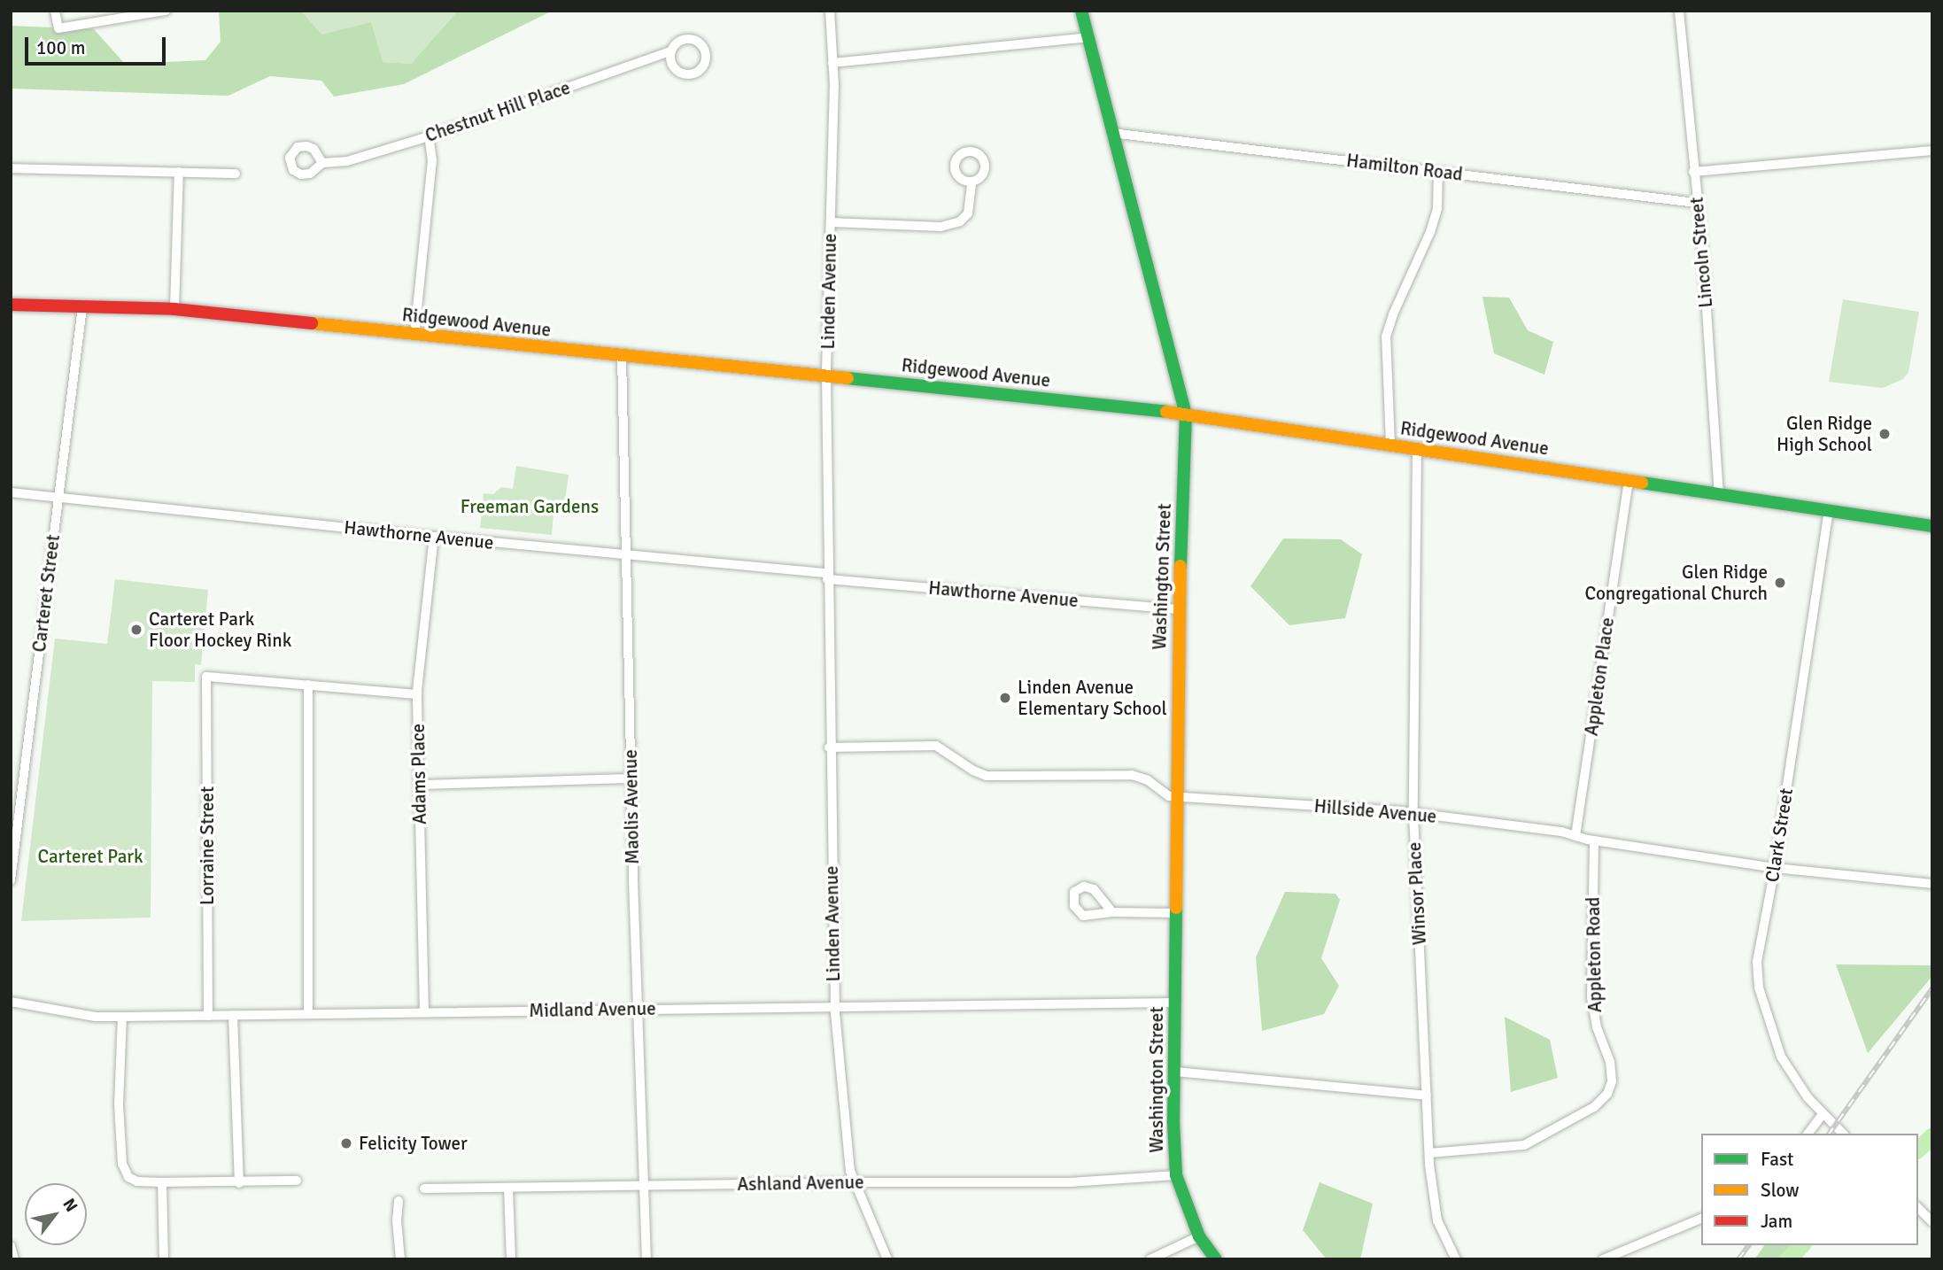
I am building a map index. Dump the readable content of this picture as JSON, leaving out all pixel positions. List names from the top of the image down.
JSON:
{
  "streets": {
    "street": [
      "Chestnut Hill Place",
      "Hamilton Road",
      "Lincoln Street",
      "Linden Avenue",
      "Ridgewood Avenue",
      "Hawthorne Avenue",
      "Washington Street",
      "Carteret Street",
      "Appleton Place",
      "Adams Place",
      "Maolis Avenue",
      "Hillside Avenue",
      "Clark Street",
      "Lorraine Street",
      "Winsor Place",
      "Appleton Road",
      "Midland Avenue",
      "Ashland Avenue"
    ]
  },
  "crossings": [
    ["Hamilton Road", "Lincoln Street"],
    ["Hamilton Road", "Washington Street"],
    ["Lincoln Street", "Ridgewood Avenue"],
    ["Linden Avenue", "Ridgewood Avenue"],
    ["Linden Avenue", "Hawthorne Avenue"],
    ["Linden Avenue", "Hillside Avenue"],
    ["Linden Avenue", "Midland Avenue"],
    ["Linden Avenue", "Ashland Avenue"],
    ["Ridgewood Avenue", "Washington Street"],
    ["Ridgewood Avenue", "Carteret Street"],
    ["Ridgewood Avenue", "Appleton Place"],
    ["Ridgewood Avenue", "Maolis Avenue"],
    ["Ridgewood Avenue", "Clark Street"],
    ["Ridgewood Avenue", "Winsor Place"],
    ["Hawthorne Avenue", "Washington Street"],
    ["Hawthorne Avenue", "Carteret Street"],
    ["Hawthorne Avenue", "Adams Place"],
    ["Hawthorne Avenue", "Maolis Avenue"],
    ["Washington Street", "Hillside Avenue"],
    ["Washington Street", "Midland Avenue"],
    ["Washington Street", "Ashland Avenue"],
    ["Appleton Place", "Hillside Avenue"],
    ["Adams Place", "Midland Avenue"],
    ["Maolis Avenue", "Midland Avenue"],
    ["Maolis Avenue", "Ashland Avenue"],
    ["Hillside Avenue", "Clark Street"],
    ["Hillside Avenue", "Winsor Place"],
    ["Hillside Avenue", "Appleton Road"],
    ["Lorraine Street", "Midland Avenue"],
    ["Winsor Place", "Appleton Road"]
  ],
  "parks": ["Freeman Gardens", "Carteret Park"],
  "places": [
    "Glen Ridge High School",
    "Glen Ridge Congregational Church",
    "Carteret Park Floor Hockey Rink",
    "Linden Avenue Elementary School",
    "Felicity Tower"
  ],
  "legend": ["Fast", "Slow", "Jam"],
  "scale_bar": "100 m",
  "north": "top right"
}
